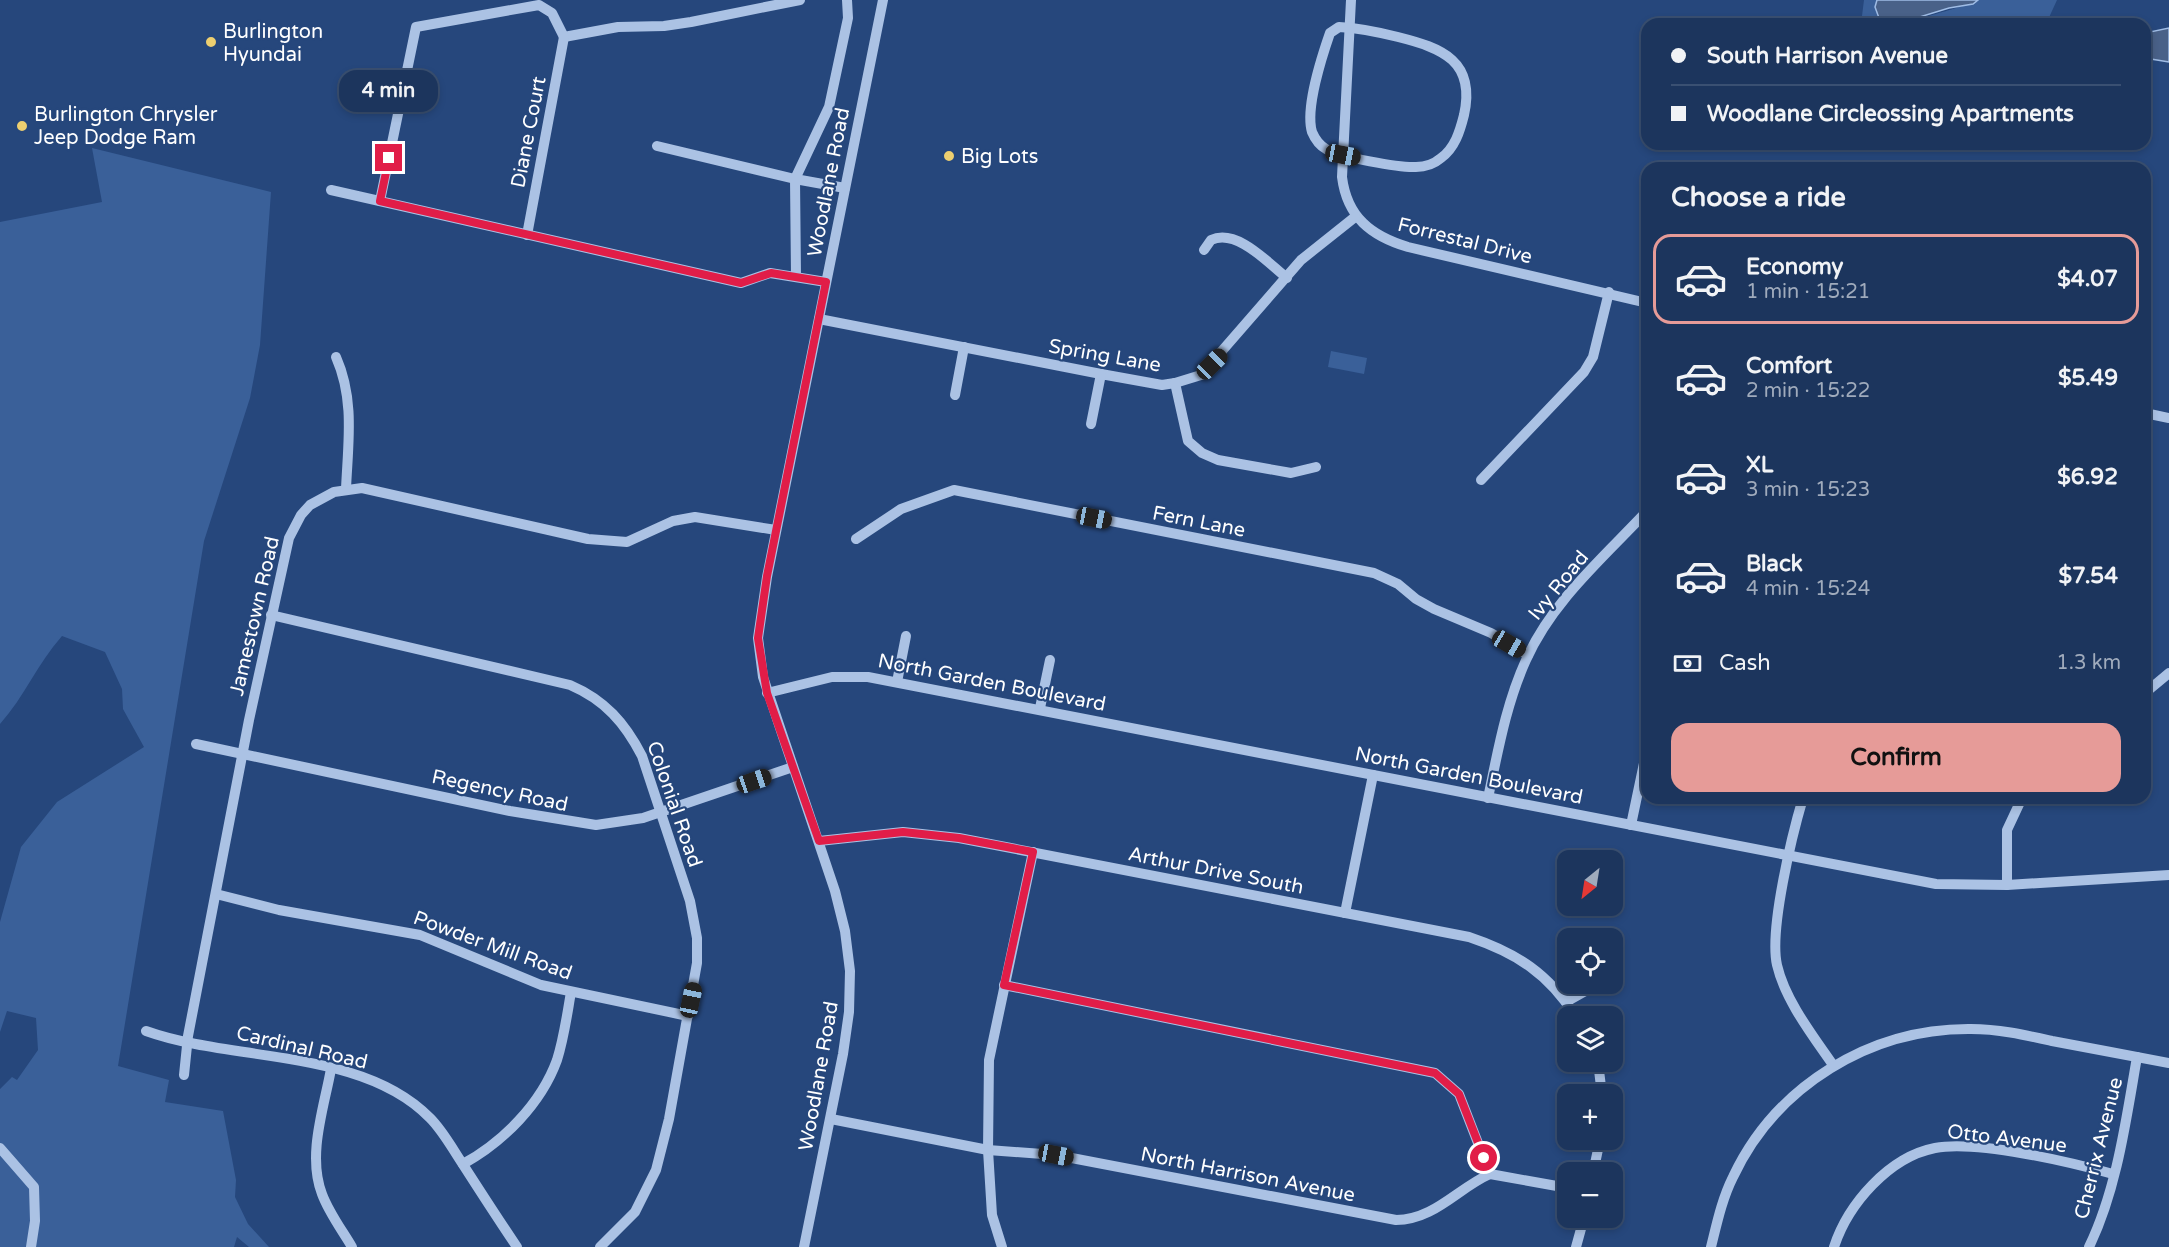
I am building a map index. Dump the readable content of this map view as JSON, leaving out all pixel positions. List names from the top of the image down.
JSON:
{
  "streets": {
    "street": [
      "Diane Court",
      "Woodlane Road",
      "Forrestal Drive",
      "Spring Lane",
      "Fern Lane",
      "Ivy Road",
      "Jamestown Road",
      "North Garden Boulevard",
      "Regency Road",
      "Colonial Road",
      "Arthur Drive South",
      "Powder Mill Road",
      "Cardinal Road",
      "Otto Avenue",
      "Cherrix Avenue",
      "North Harrison Avenue"
    ]
  },
  "crossings": [
    ["Woodlane Road", "Spring Lane"],
    ["Woodlane Road", "Jamestown Road"],
    ["Woodlane Road", "North Garden Boulevard"],
    ["Woodlane Road", "Regency Road"],
    ["Woodlane Road", "Arthur Drive South"],
    ["Woodlane Road", "North Harrison Avenue"],
    ["Forrestal Drive", "Spring Lane"],
    ["Fern Lane", "Ivy Road"],
    ["Ivy Road", "North Garden Boulevard"],
    ["Jamestown Road", "Regency Road"],
    ["Jamestown Road", "Colonial Road"],
    ["Jamestown Road", "Powder Mill Road"],
    ["Jamestown Road", "Cardinal Road"],
    ["Regency Road", "Colonial Road"],
    ["Colonial Road", "Powder Mill Road"],
    ["Otto Avenue", "Cherrix Avenue"]
  ],
  "places": ["Burlington Hyundai", "Burlington Chrysler Jeep Dodge Ram", "Big Lots"],
  "north": "bottom left",
  "page": {
    "banner": ["South Harrison Avenue", "Woodlane Circleossing Apartments"],
    "bubble": "4 min",
    "heading": "Choose a ride",
    "list": [
      {
        "name": "Economy",
        "note": "1 min · 15:21",
        "value": "$4.07"
      },
      {
        "name": "Comfort",
        "note": "2 min · 15:22",
        "value": "$5.49"
      },
      {
        "name": "XL",
        "note": "3 min · 15:23",
        "value": "$6.92"
      },
      {
        "name": "Black",
        "note": "4 min · 15:24",
        "value": "$7.54"
      }
    ],
    "pay": ["Cash", "1.3 km"],
    "buttons": "Confirm",
    "map_buttons": ["+", "−"]
  }
}
